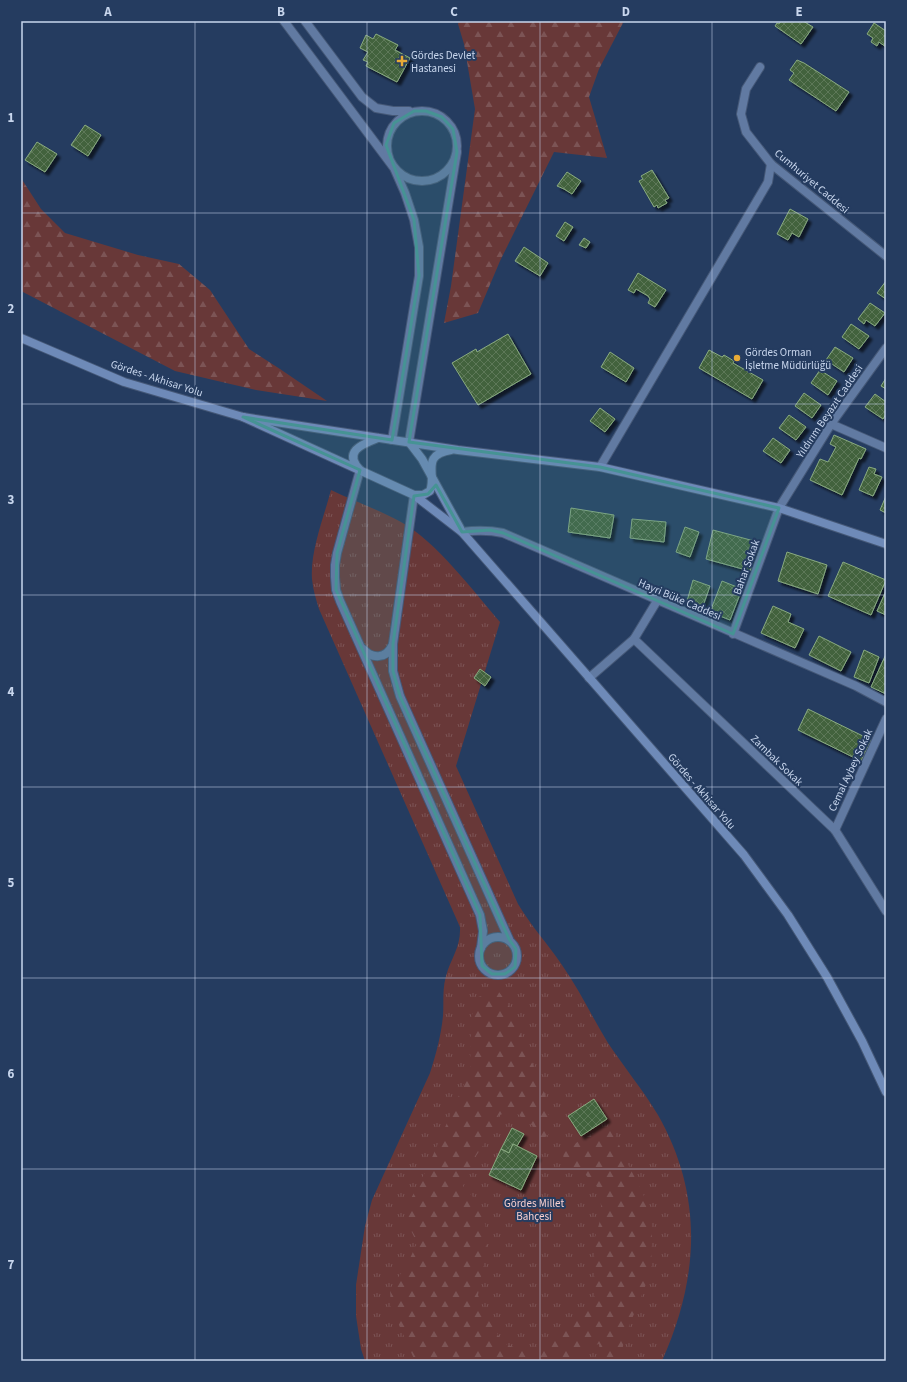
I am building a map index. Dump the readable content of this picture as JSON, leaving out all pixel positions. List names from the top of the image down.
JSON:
{
  "streets": {
    "main road": ["Gördes - Akhisar Yolu"],
    "street": [
      "Cumhuriyet Caddesi",
      "Yıldırım Beyazıt Caddesi",
      "Bahar Sokak",
      "Hayri Büke Caddesi",
      "Zambak Sokak",
      "Cemal Aybey Sokak"
    ]
  },
  "crossings": [
    ["Gördes - Akhisar Yolu", "Yıldırım Beyazıt Caddesi"],
    ["Gördes - Akhisar Yolu", "Bahar Sokak"],
    ["Gördes - Akhisar Yolu", "Hayri Büke Caddesi"],
    ["Yıldırım Beyazıt Caddesi", "Bahar Sokak"],
    ["Bahar Sokak", "Hayri Büke Caddesi"],
    ["Zambak Sokak", "Cemal Aybey Sokak"]
  ],
  "parks": ["Gördes Millet Bahçesi"],
  "places": {
    "health": ["Gördes Devlet Hastanesi"],
    "other": ["Gördes Orman İşletme Müdürlüğü"]
  },
  "grid": {
    "columns": [
      "A",
      "B",
      "C",
      "D",
      "E"
    ],
    "rows": [
      "1",
      "2",
      "3",
      "4",
      "5",
      "6",
      "7"
    ]
  }
}
